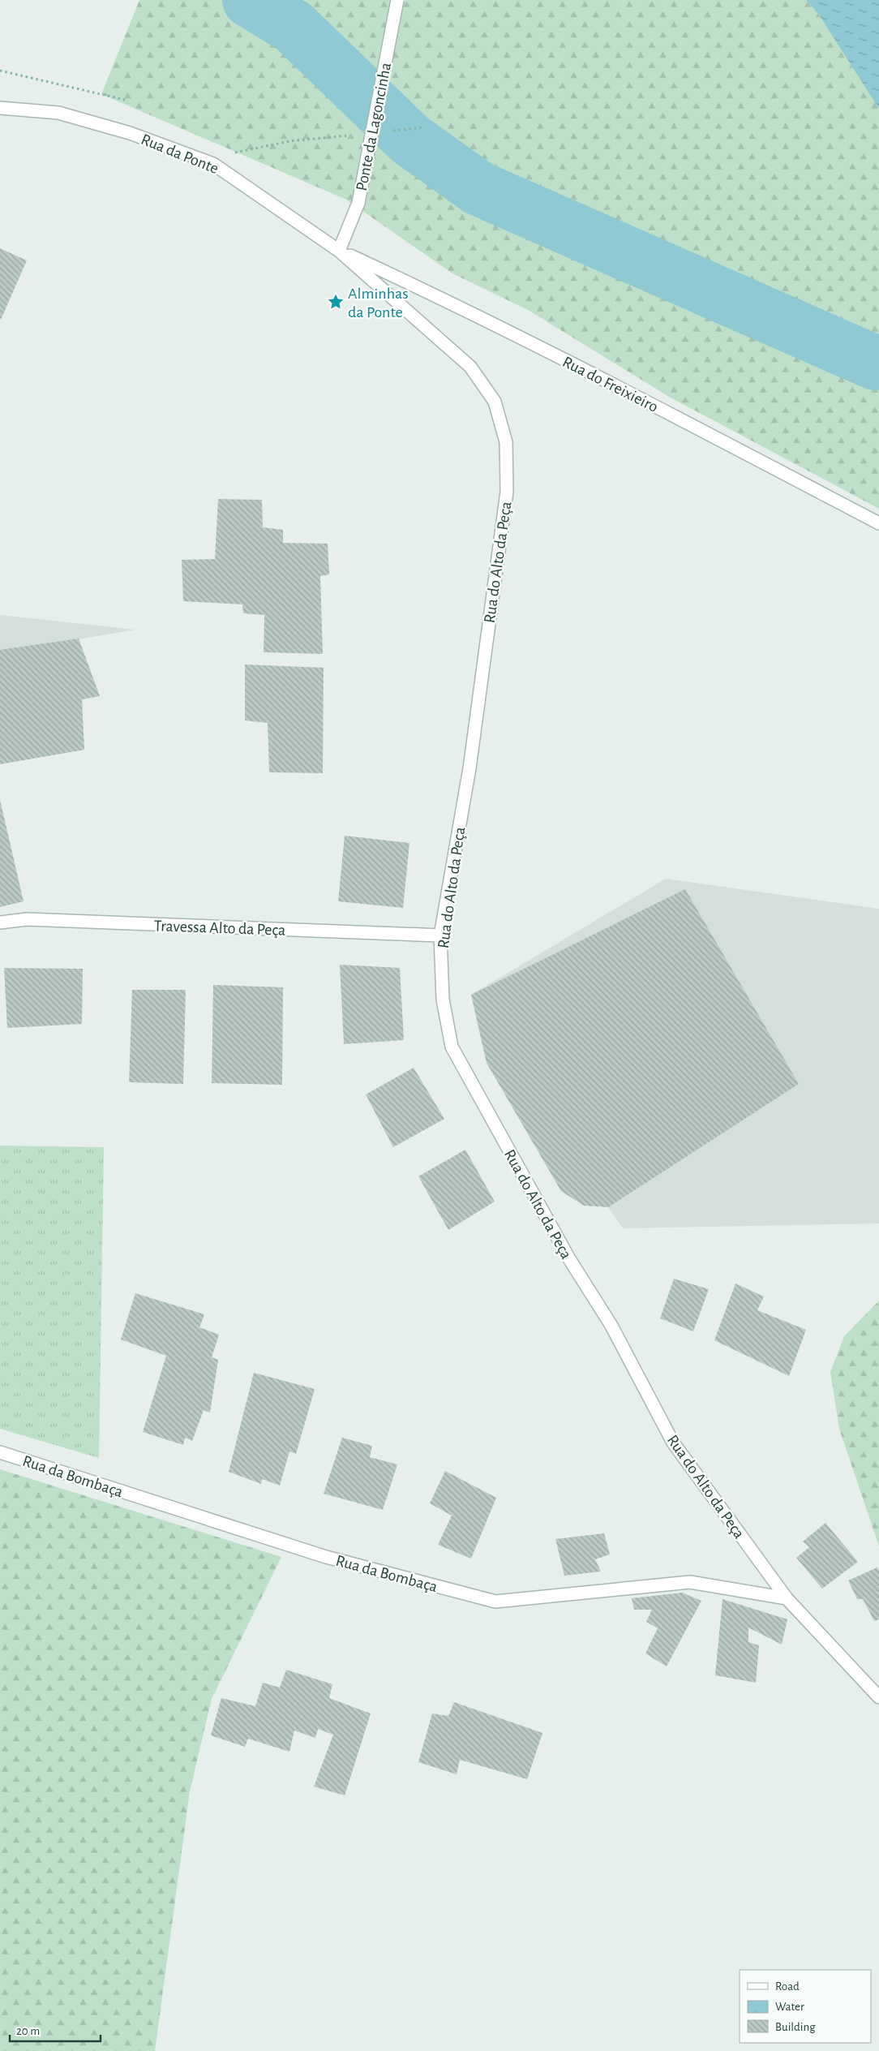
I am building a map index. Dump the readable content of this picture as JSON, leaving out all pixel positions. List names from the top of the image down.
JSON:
{
  "streets": {
    "street": [
      "Ponte da Lagoncinha",
      "Rua da Ponte",
      "Rua do Freixieiro",
      "Rua do Alto da Peça",
      "Travessa Alto da Peça",
      "Rua da Bombaça"
    ]
  },
  "crossings": [
    ["Ponte da Lagoncinha", "Rua da Ponte"],
    ["Ponte da Lagoncinha", "Rua do Freixieiro"],
    ["Ponte da Lagoncinha", "Rua do Alto da Peça"],
    ["Rua da Ponte", "Rua do Freixieiro"],
    ["Rua da Ponte", "Rua do Alto da Peça"],
    ["Rua do Freixieiro", "Rua do Alto da Peça"],
    ["Rua do Alto da Peça", "Travessa Alto da Peça"],
    ["Rua do Alto da Peça", "Rua da Bombaça"]
  ],
  "places": {
    "place": ["Alminhas da Ponte"]
  },
  "legend": ["Road", "Water", "Building"],
  "scale_bar": "20 m"
}
